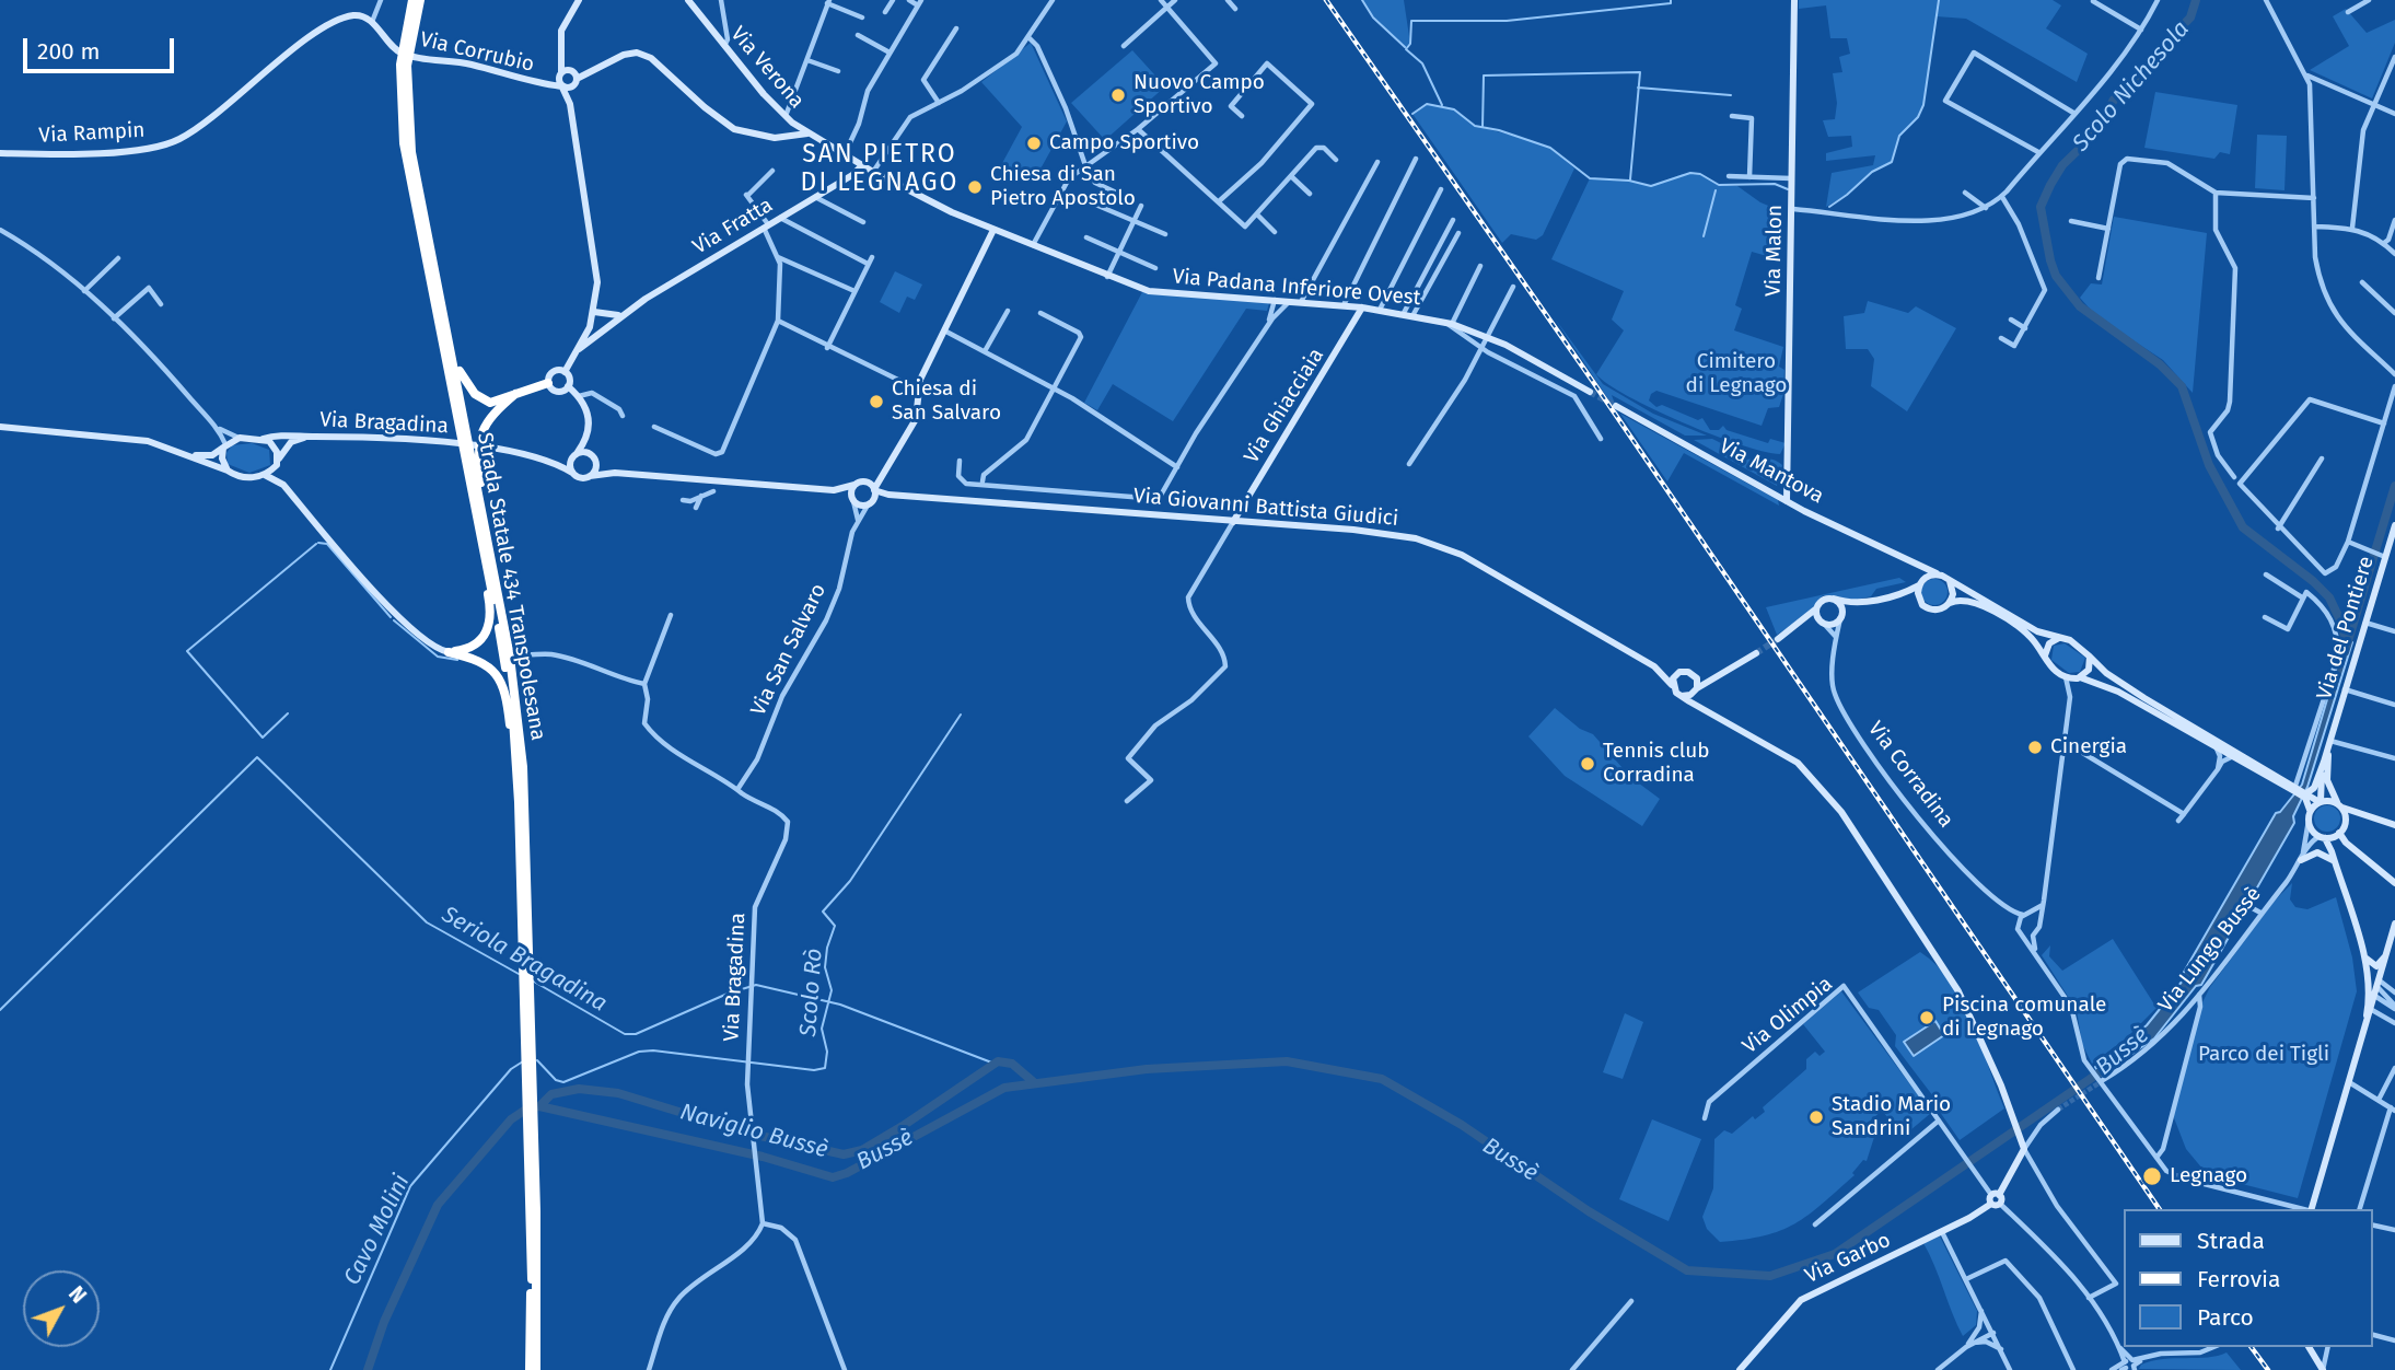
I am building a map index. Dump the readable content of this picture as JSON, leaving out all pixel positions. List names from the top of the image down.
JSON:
{
  "streets": {
    "highway": ["Strada Statale 434 Transpolesana"],
    "street": [
      "Via Corrubio",
      "Via Verona",
      "Via Rampin",
      "Via Fratta",
      "Via Malon",
      "Via Padana Inferiore Ovest",
      "Via Ghiacciaia",
      "Via Bragadina",
      "Via Mantova",
      "Via Giovanni Battista Giudici",
      "Via del Pontiere",
      "Via San Salvaro",
      "Via Corradina",
      "Via Lungo Bussè",
      "Via Olimpia",
      "Via Garbo"
    ]
  },
  "crossings": [
    ["Via Corrubio", "Via Verona"],
    ["Via Corrubio", "Via Rampin"],
    ["Via Verona", "Via Fratta"],
    ["Via Verona", "Via Padana Inferiore Ovest"],
    ["Via Malon", "Via Mantova"],
    ["Via Padana Inferiore Ovest", "Via Ghiacciaia"],
    ["Via Ghiacciaia", "Via Giovanni Battista Giudici"],
    ["Via Bragadina", "Via Giovanni Battista Giudici"],
    ["Via Bragadina", "Via San Salvaro"],
    ["Via Mantova", "Via del Pontiere"],
    ["Via Mantova", "Via Lungo Bussè"],
    ["Via Giovanni Battista Giudici", "Via San Salvaro"],
    ["Via del Pontiere", "Via Lungo Bussè"]
  ],
  "districts": ["SAN PIETRO DI LEGNAGO"],
  "water": [
    "Scolo Nichesola",
    "Seriola Bragadina",
    "Scolo Rò",
    "Bussè",
    "Naviglio Bussè",
    "Cavo Molini"
  ],
  "parks": ["Cimitero di Legnago", "Parco dei Tigli"],
  "places": [
    "Nuovo Campo Sportivo",
    "Campo Sportivo",
    "Chiesa di San Pietro Apostolo",
    "Chiesa di San Salvaro",
    "Cinergia",
    "Tennis club Corradina",
    "Piscina comunale di Legnago",
    "Stadio Mario Sandrini",
    "Legnago"
  ],
  "legend": ["Strada", "Ferrovia", "Parco"],
  "scale_bar": "200 m",
  "north": "top right"
}
